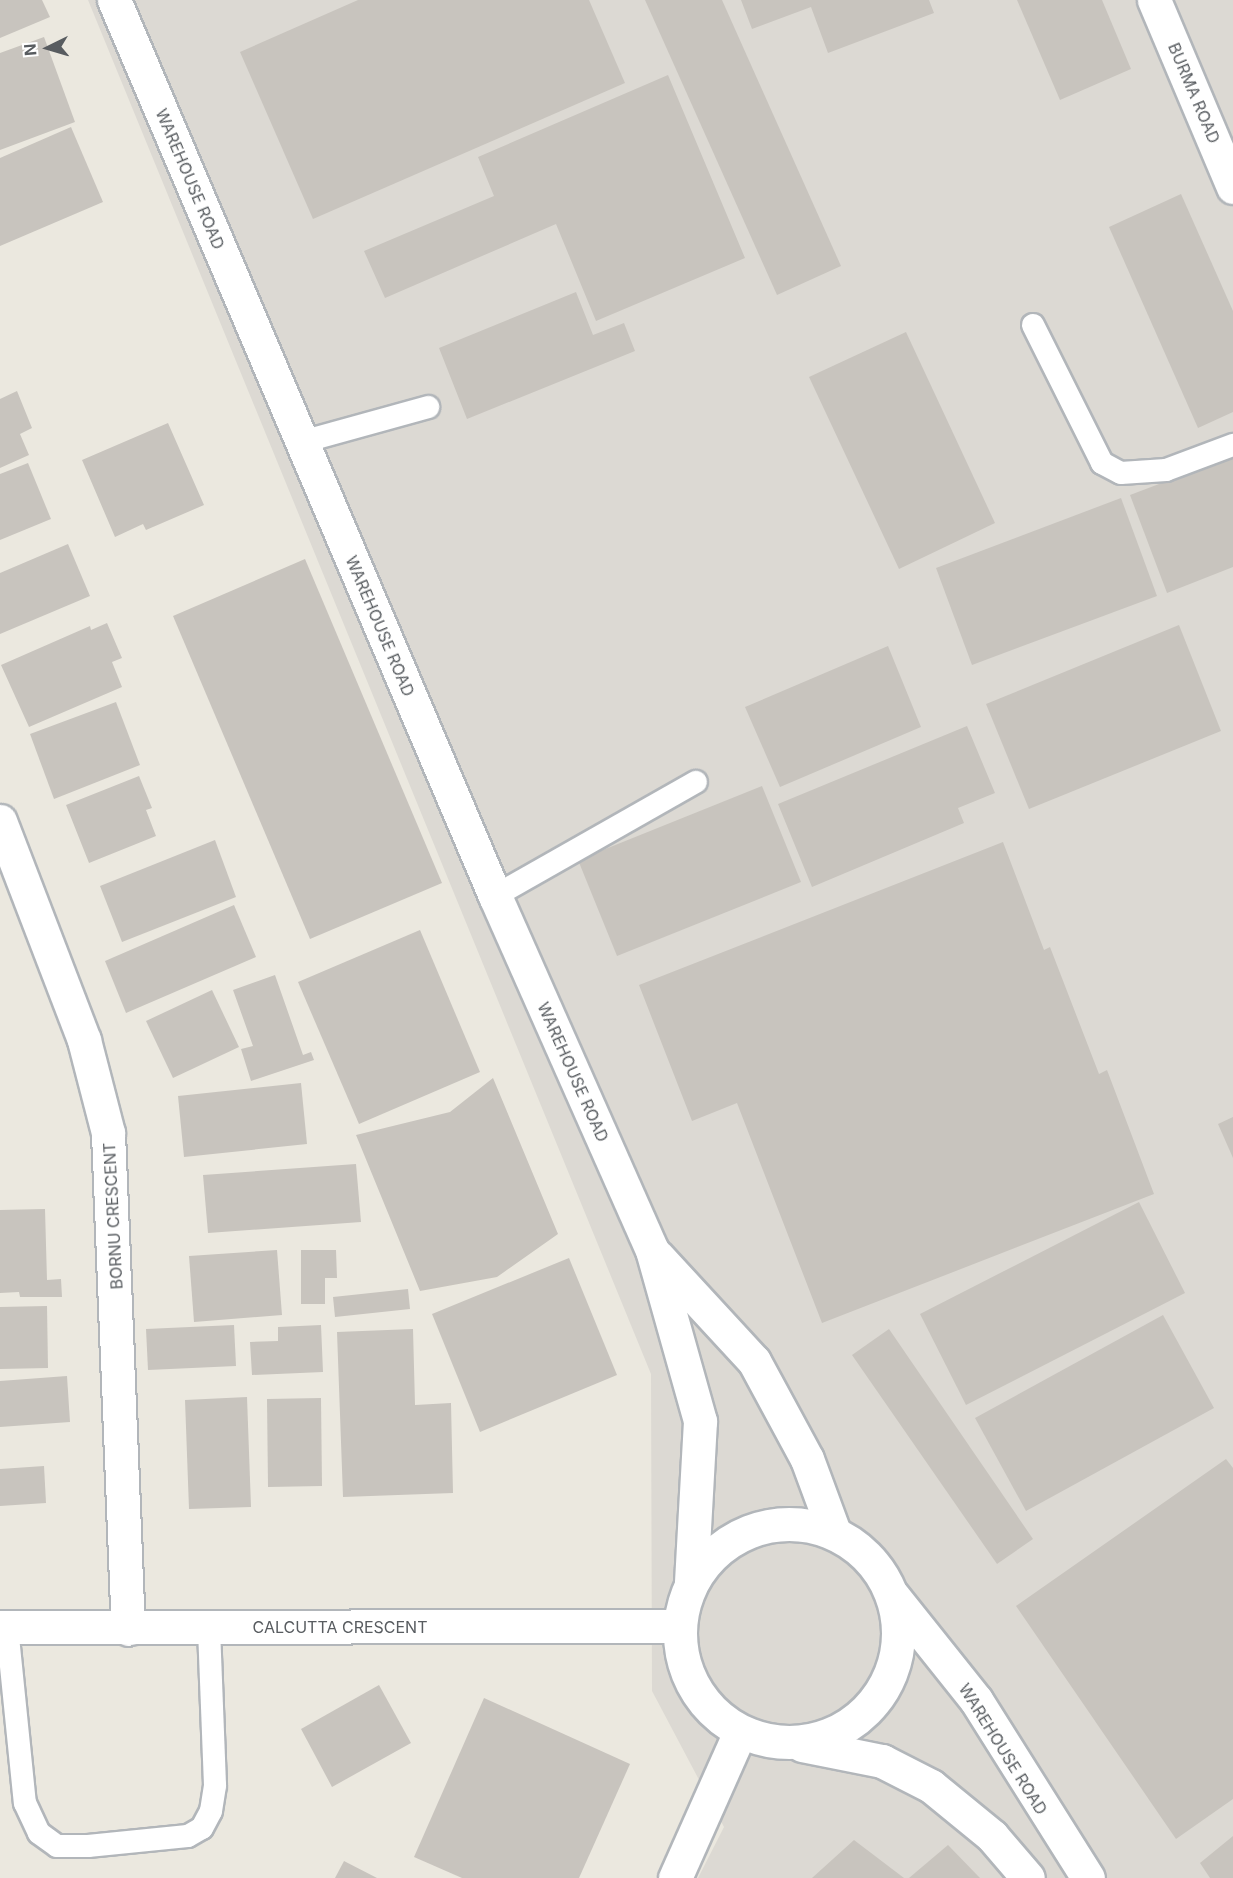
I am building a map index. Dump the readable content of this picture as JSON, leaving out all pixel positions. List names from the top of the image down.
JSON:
{
  "streets": {
    "main road": [
      "BURMA ROAD",
      "WAREHOUSE ROAD",
      "BORNU CRESCENT",
      "CALCUTTA CRESCENT"
    ]
  },
  "crossings": [
    ["BORNU CRESCENT", "CALCUTTA CRESCENT"]
  ],
  "north": "left"
}
